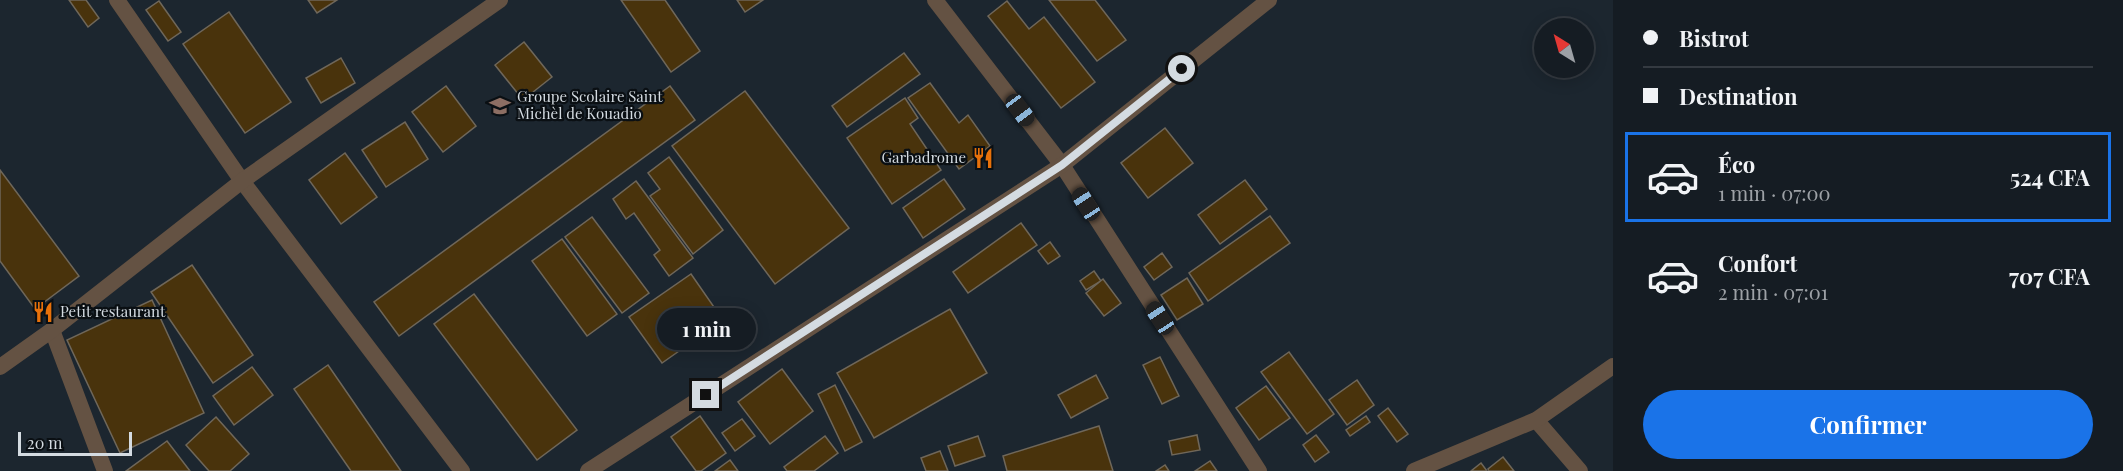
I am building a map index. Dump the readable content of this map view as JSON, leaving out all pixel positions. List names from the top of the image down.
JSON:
{
  "places": {
    "school or university": ["Groupe Scolaire Saint Michèl de Kouadio"],
    "restaurant": ["Garbadrome", "Petit restaurant"]
  },
  "scale_bar": "20 m",
  "north": "top left",
  "page": {
    "banner": ["Bistrot", "Destination"],
    "list": [
      {
        "name": "Éco",
        "note": "1 min · 07:00",
        "value": "524 CFA"
      },
      {
        "name": "Confort",
        "note": "2 min · 07:01",
        "value": "707 CFA"
      }
    ],
    "bubble": "1 min",
    "buttons": "Confirmer",
    "scale": "20 m"
  }
}
